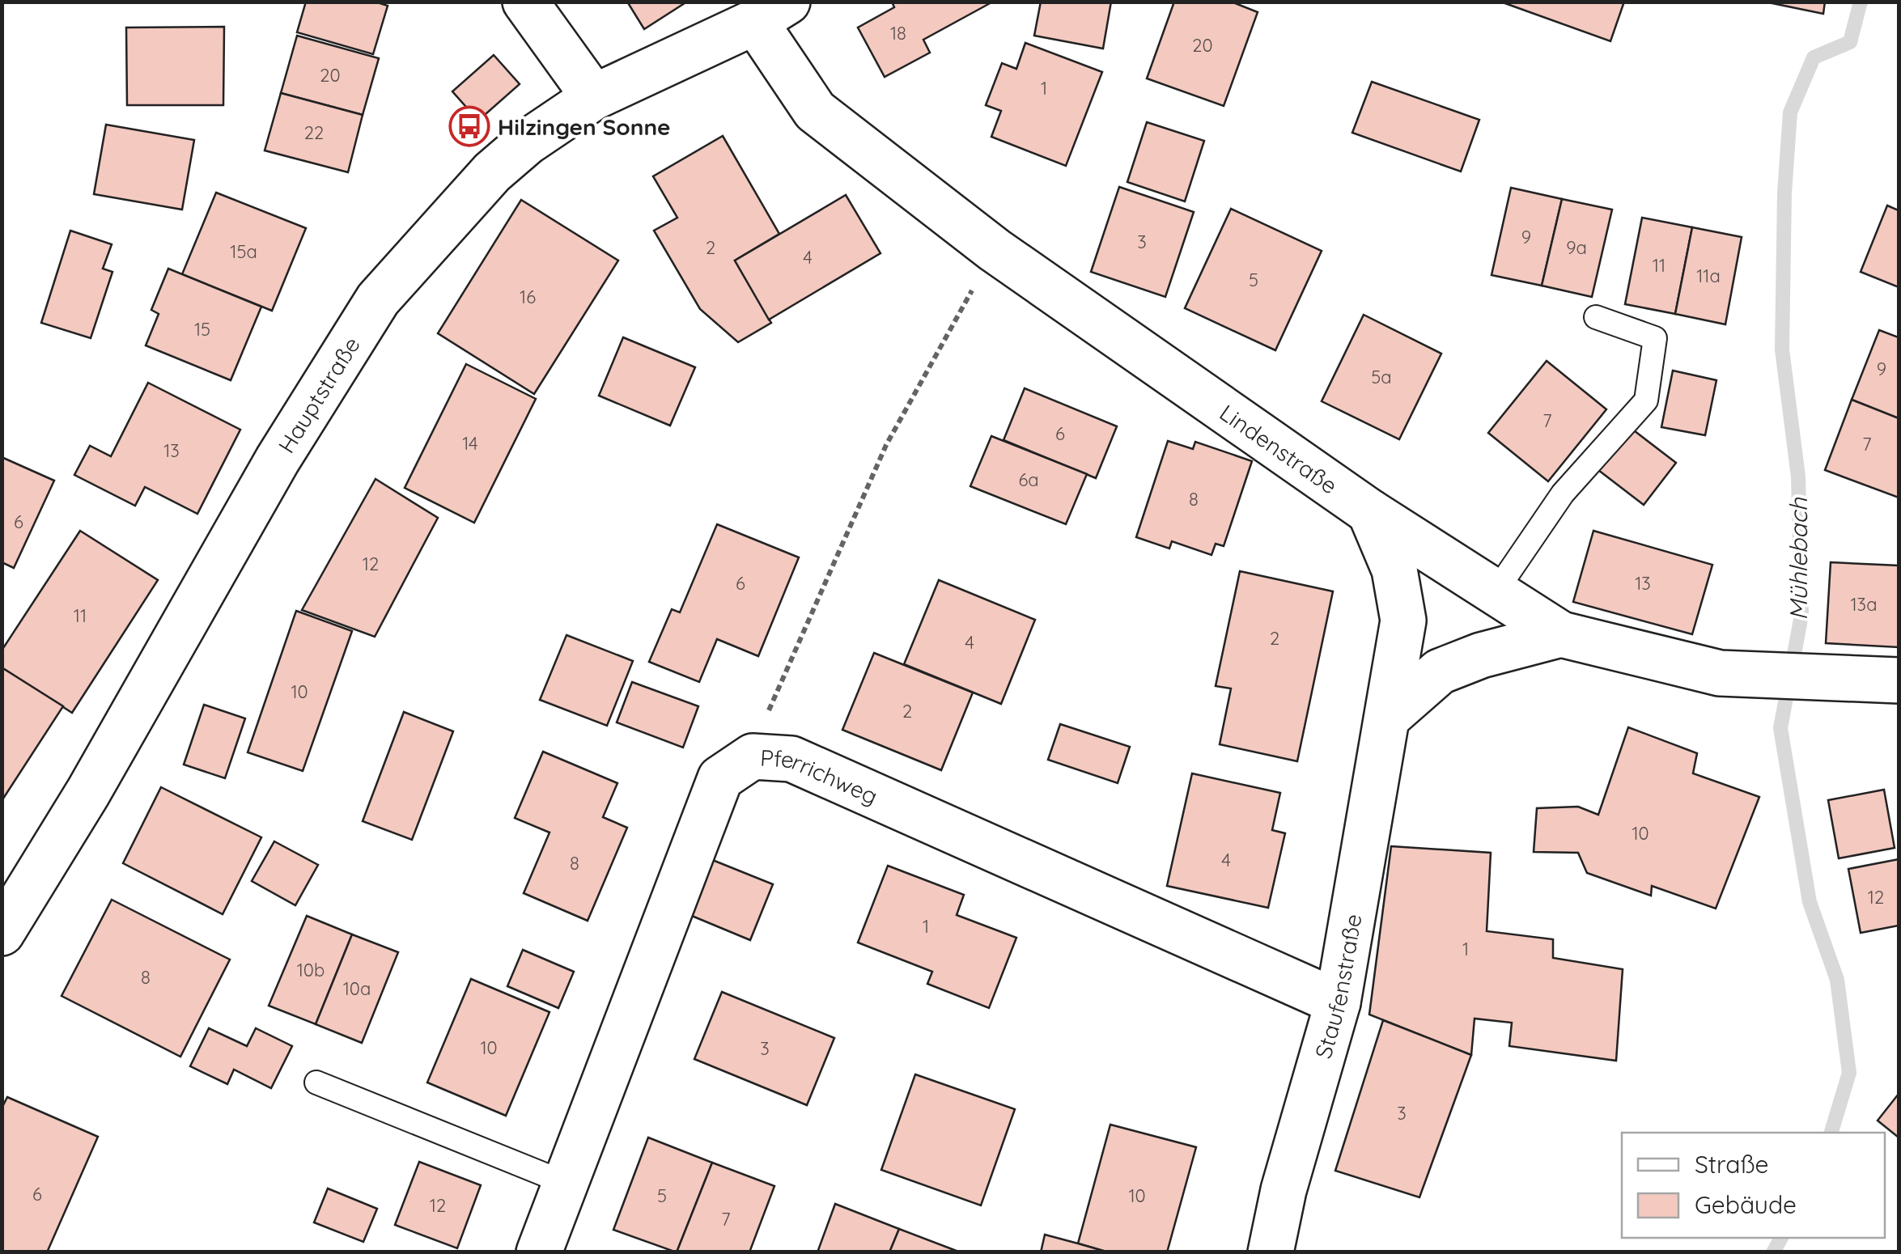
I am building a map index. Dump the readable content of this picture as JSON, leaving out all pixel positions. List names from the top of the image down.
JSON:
{
  "streets": {
    "street": [
      "Hauptstraße",
      "Lindenstraße",
      "Pferrichweg",
      "Staufenstraße"
    ]
  },
  "crossings": [
    ["Hauptstraße", "Lindenstraße"],
    ["Lindenstraße", "Staufenstraße"],
    ["Pferrichweg", "Staufenstraße"]
  ],
  "water": ["Mühlebach"],
  "places": {
    "bus stop": ["Hilzingen Sonne"]
  },
  "house_numbers": [
    "18",
    "20",
    "20",
    "1",
    "22",
    "9",
    "3",
    "2",
    "9a",
    "15a",
    "4",
    "11",
    "11a",
    "5",
    "16",
    "15",
    "9",
    "5a",
    "7",
    "6",
    "14",
    "7",
    "13",
    "6a",
    "8",
    "6",
    "12",
    "6",
    "13",
    "13a",
    "11",
    "2",
    "4",
    "10",
    "2",
    "10",
    "4",
    "8",
    "12",
    "1",
    "1",
    "10b",
    "8",
    "10a",
    "10",
    "3",
    "3",
    "6",
    "5",
    "10",
    "12",
    "7"
  ],
  "legend": ["Straße", "Gebäude"]
}
